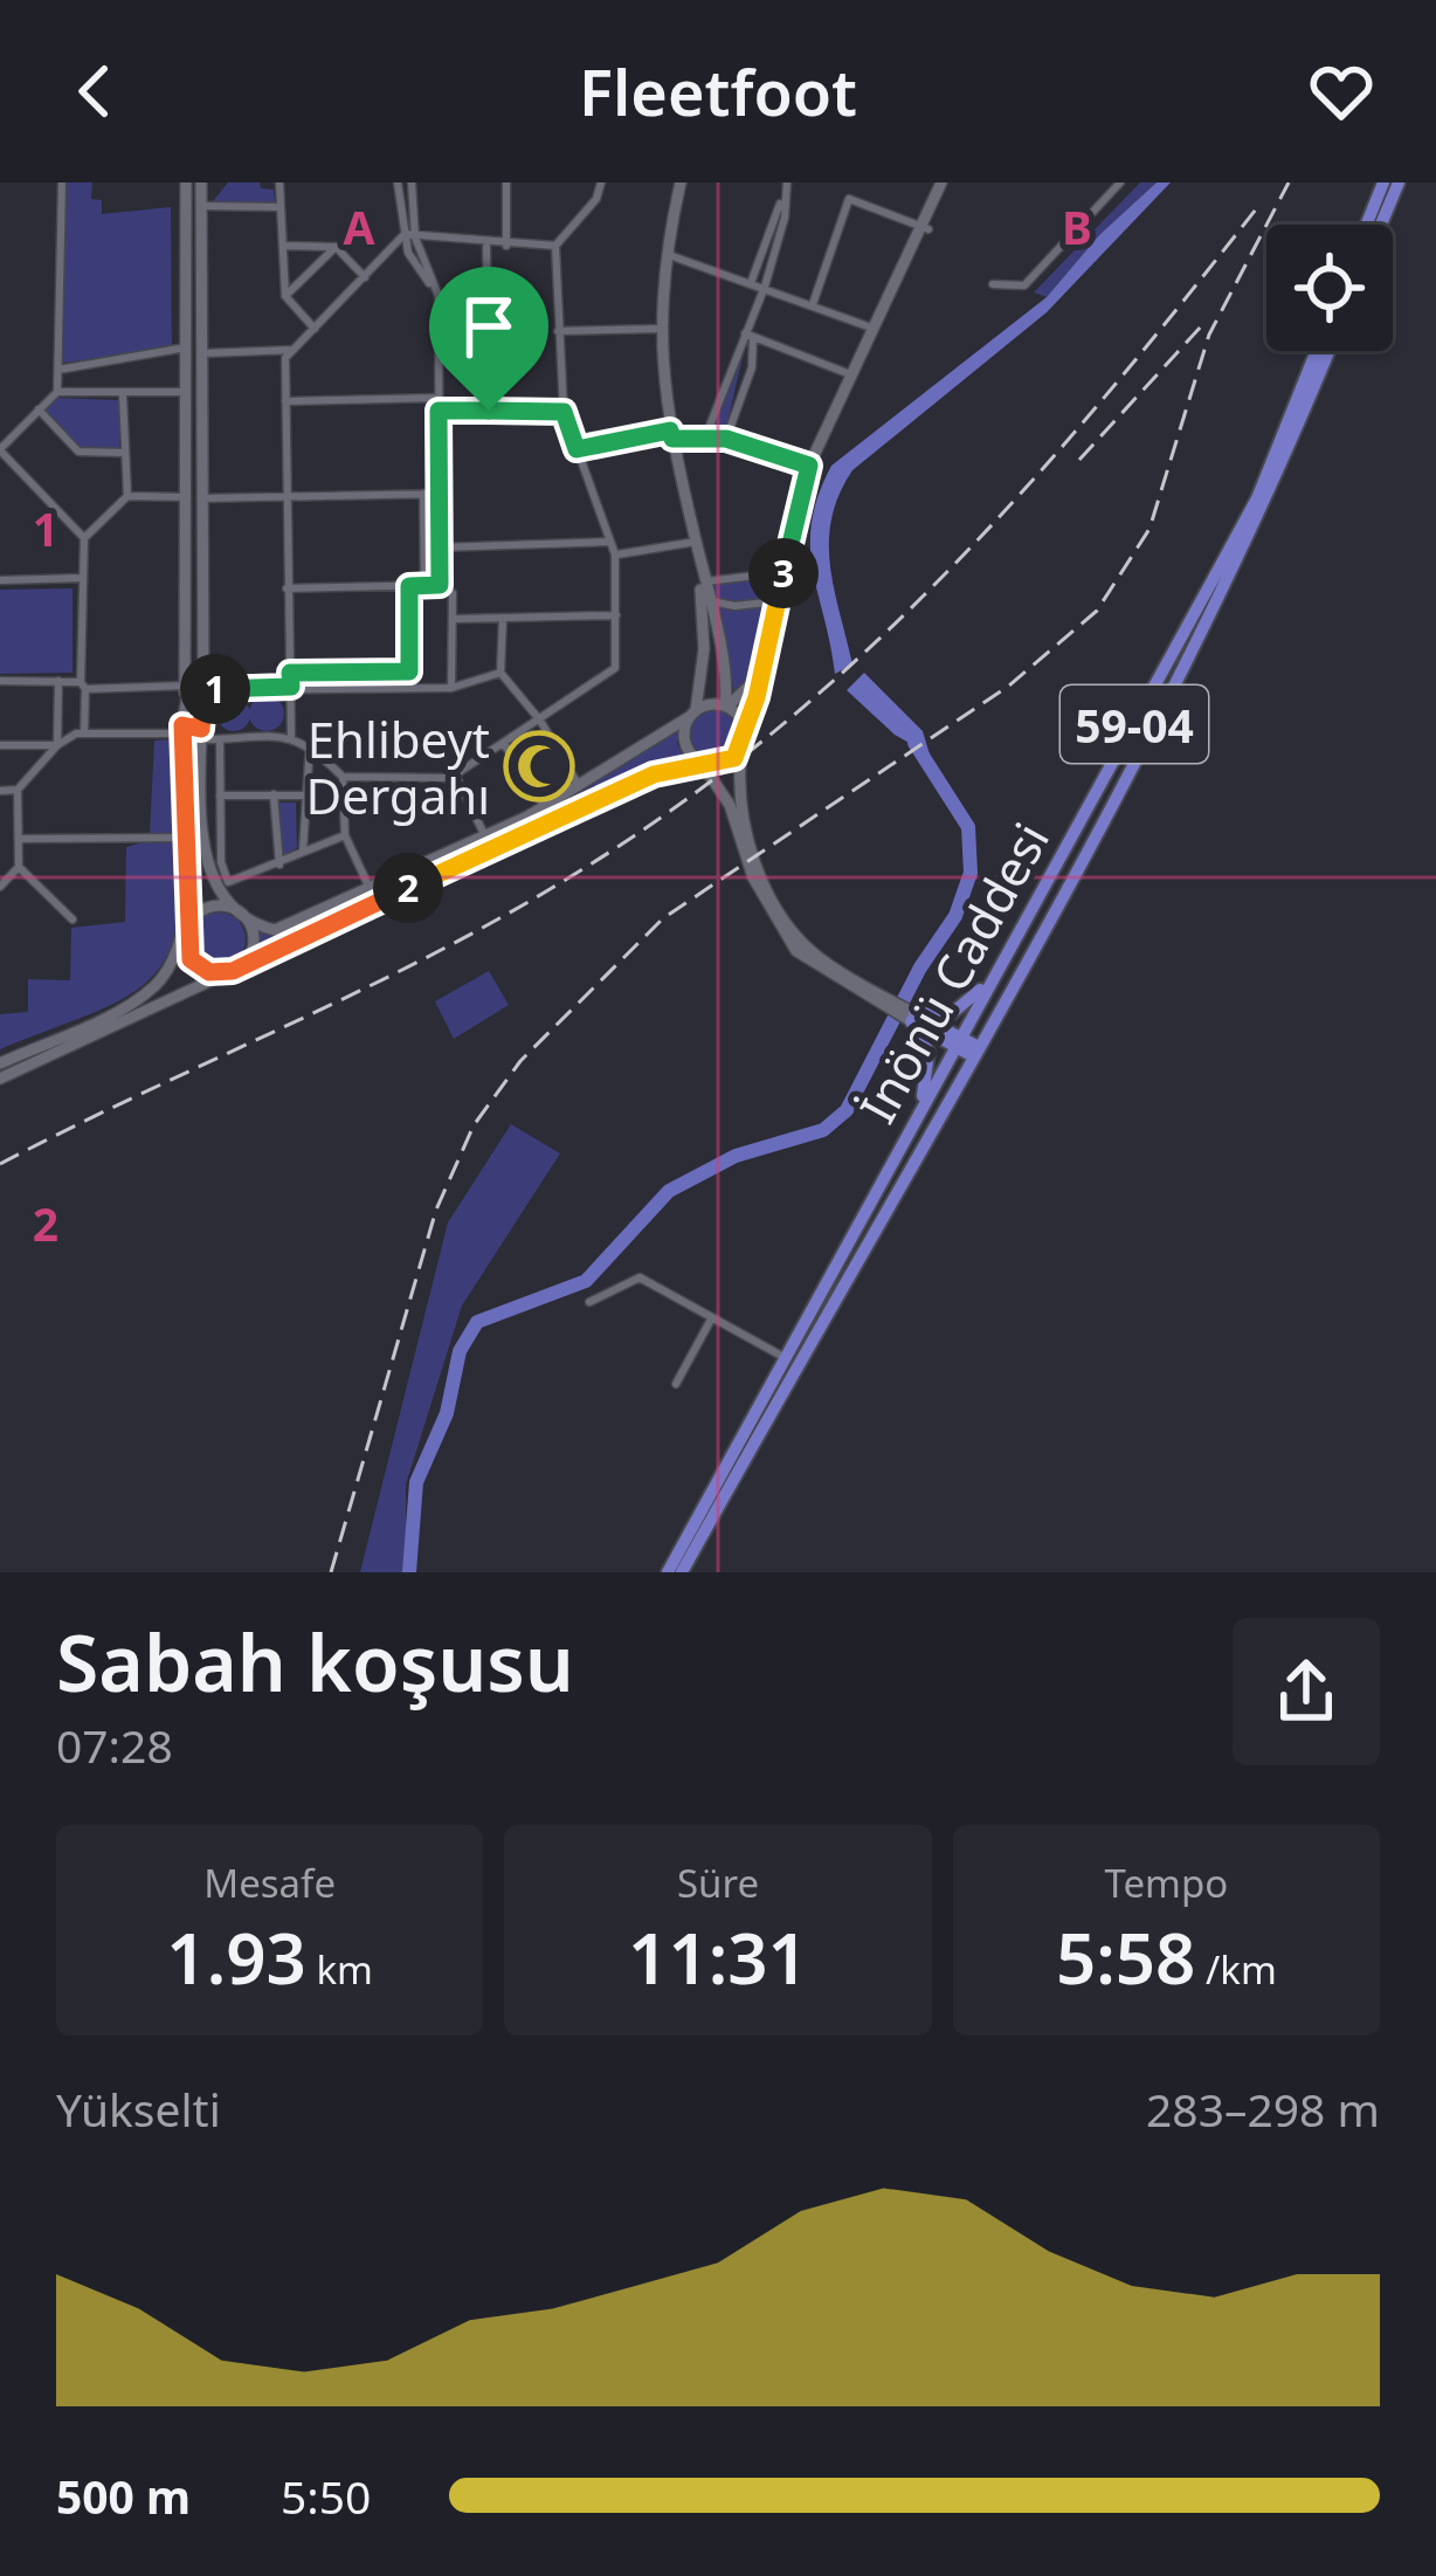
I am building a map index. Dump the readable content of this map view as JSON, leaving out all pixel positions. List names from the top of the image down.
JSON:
{
  "streets": {
    "main road": ["59-04", "İnönü Caddesi"]
  },
  "places": {
    "mosque": ["Ehlibeyt Dergahı"]
  },
  "page": {
    "header": "Fleetfoot",
    "pins": ["3", "1", "2"],
    "heading": ["Sabah koşusu", "07:28"],
    "stats": [
      ["Mesafe", "1.93 km"],
      ["Süre", "11:31"],
      ["Tempo", "5:58 /km"]
    ],
    "chart": ["Yükselti", "283–298 m"],
    "list": [
      {
        "name": "500 m",
        "note": "5:50"
      }
    ]
  },
  "grid": {
    "columns": ["A", "B"],
    "rows": ["1", "2"]
  }
}
